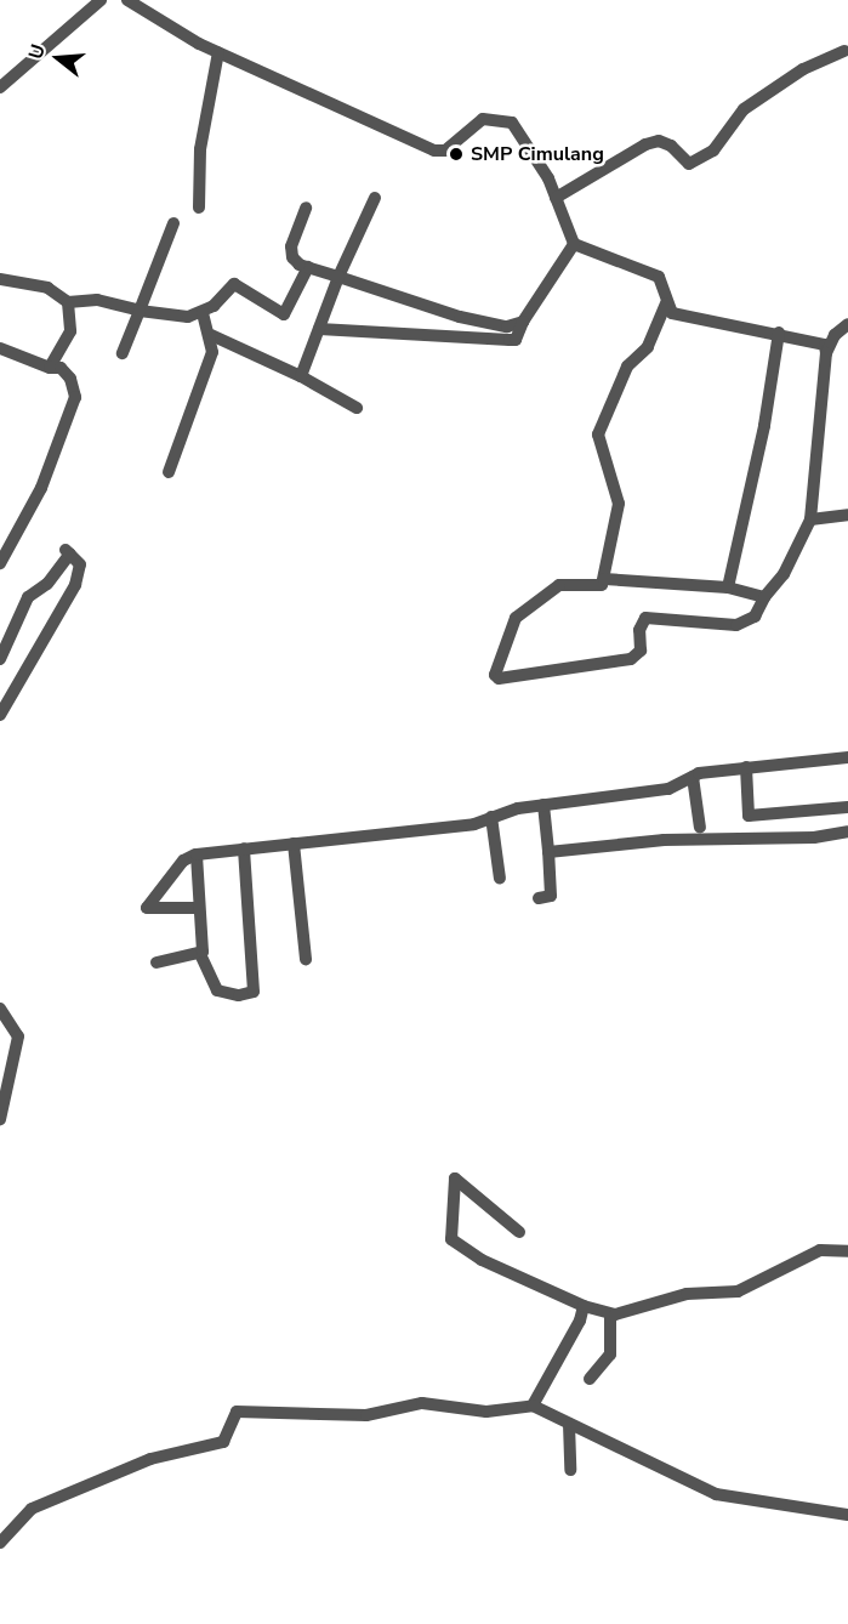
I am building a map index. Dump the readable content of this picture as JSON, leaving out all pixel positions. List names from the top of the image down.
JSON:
{
  "places": ["SMP Cimulang"],
  "north": "left"
}
